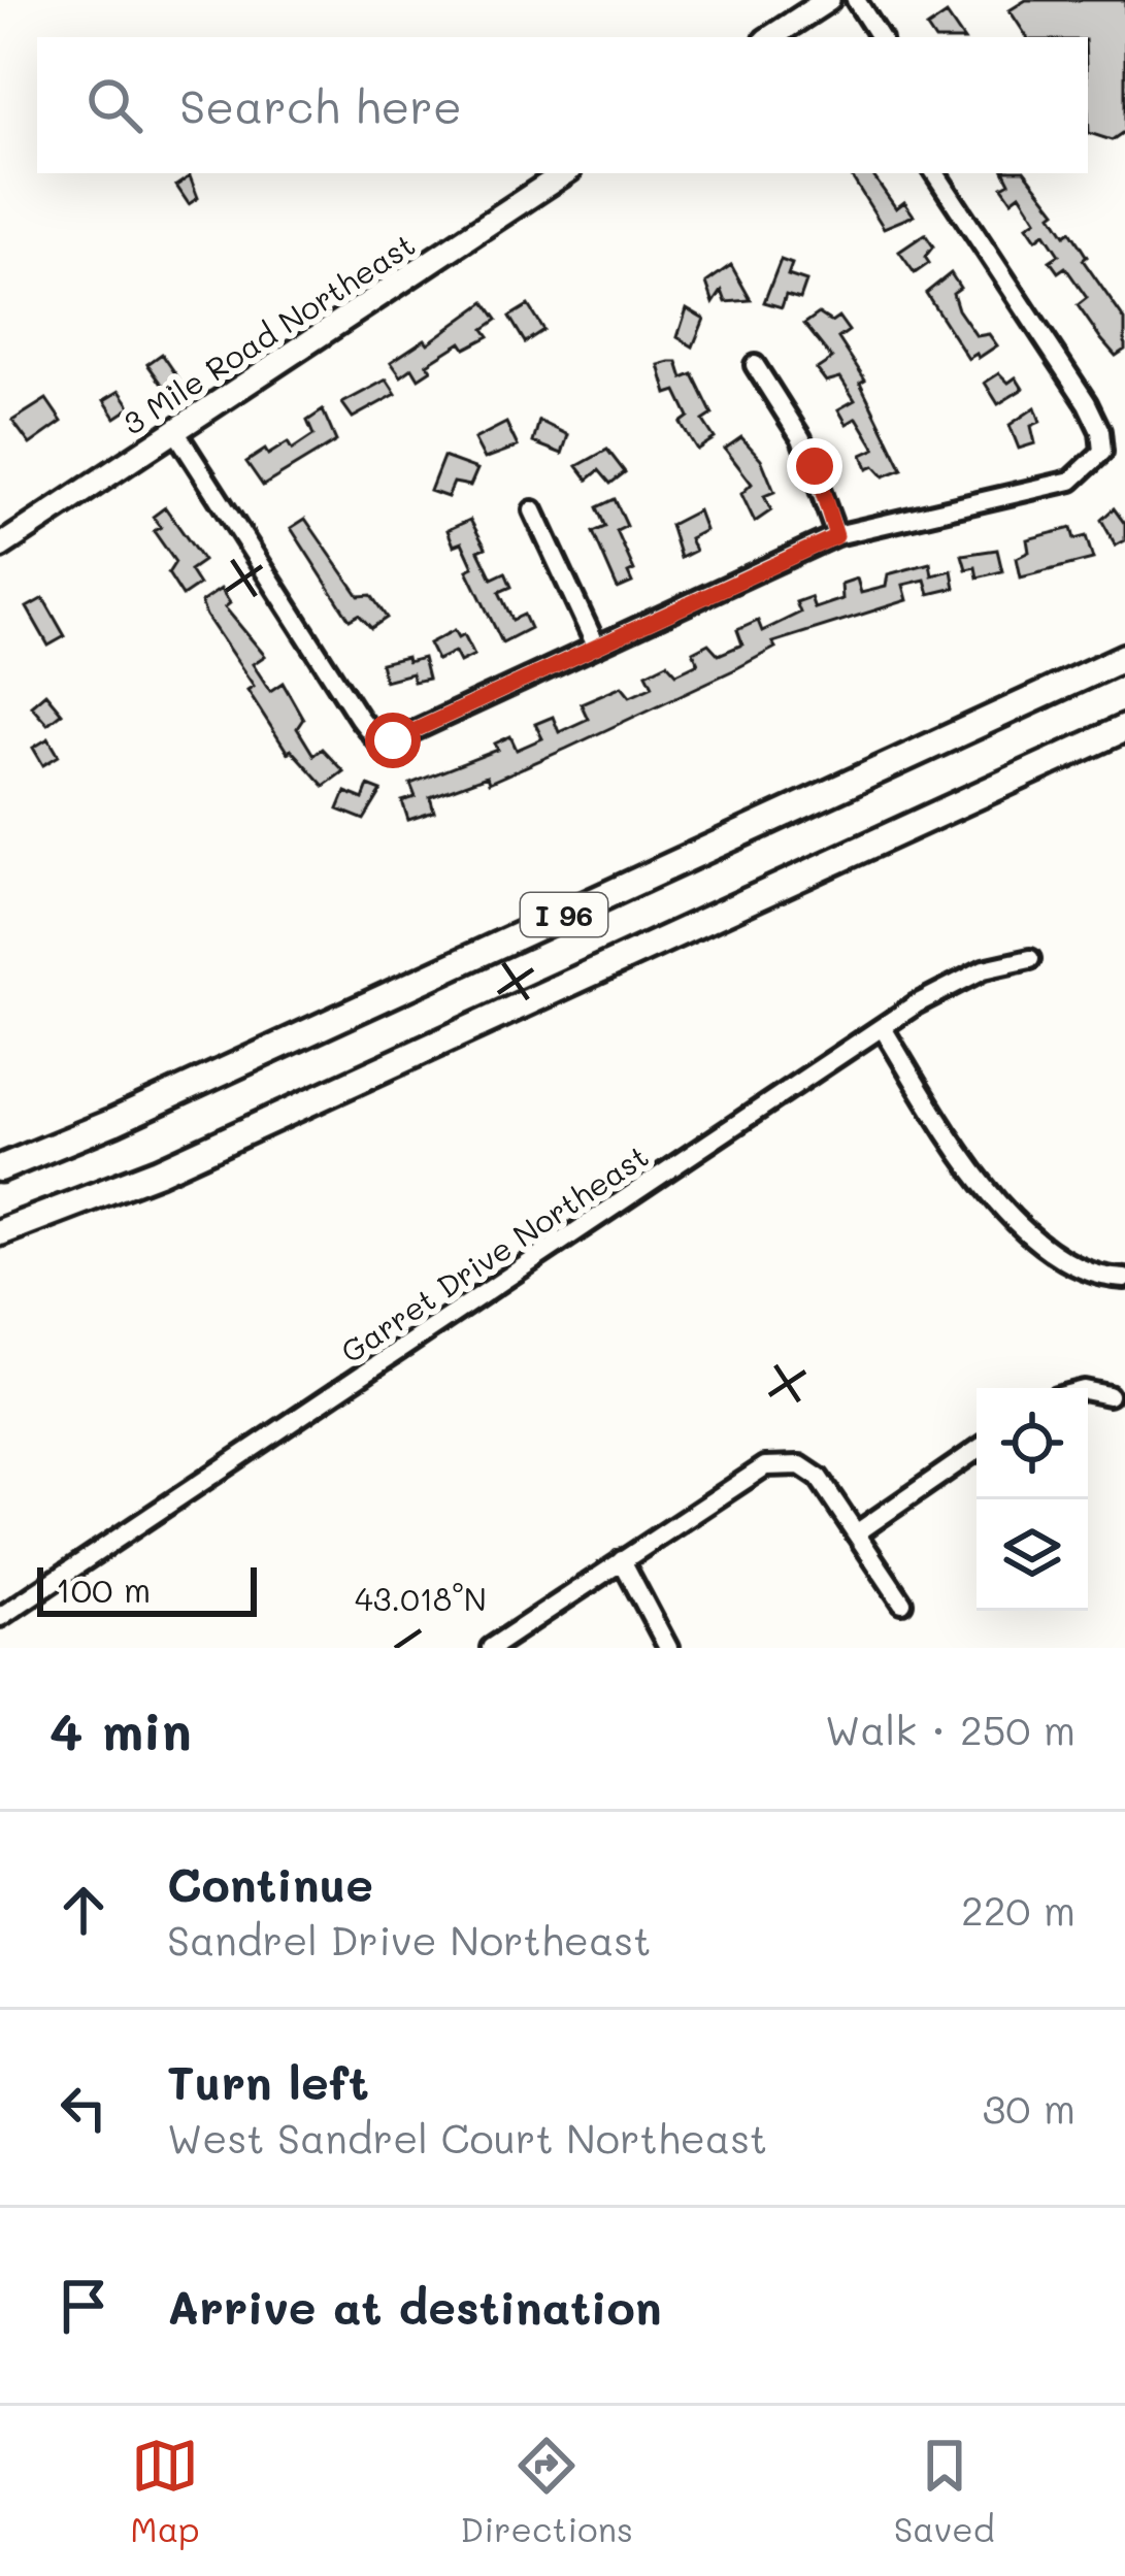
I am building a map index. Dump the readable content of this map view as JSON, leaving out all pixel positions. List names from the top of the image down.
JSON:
{
  "streets": {
    "highway": ["I 96"],
    "main road": ["3 Mile Road Northeast"],
    "street": ["Garret Drive Northeast"]
  },
  "scale_bar": "100 m",
  "page": {
    "search": "Search here",
    "scale": "100 m",
    "heading": ["4 min", "Walk · 250 m"],
    "list": [
      ["Continue", "Sandrel Drive Northeast", "220 m"],
      ["Turn left", "West Sandrel Court Northeast", "30 m"],
      "Arrive at destination"
    ],
    "nav": ["Map", "Directions", "Saved"]
  },
  "coordinates": ["43.018°N"]
}
